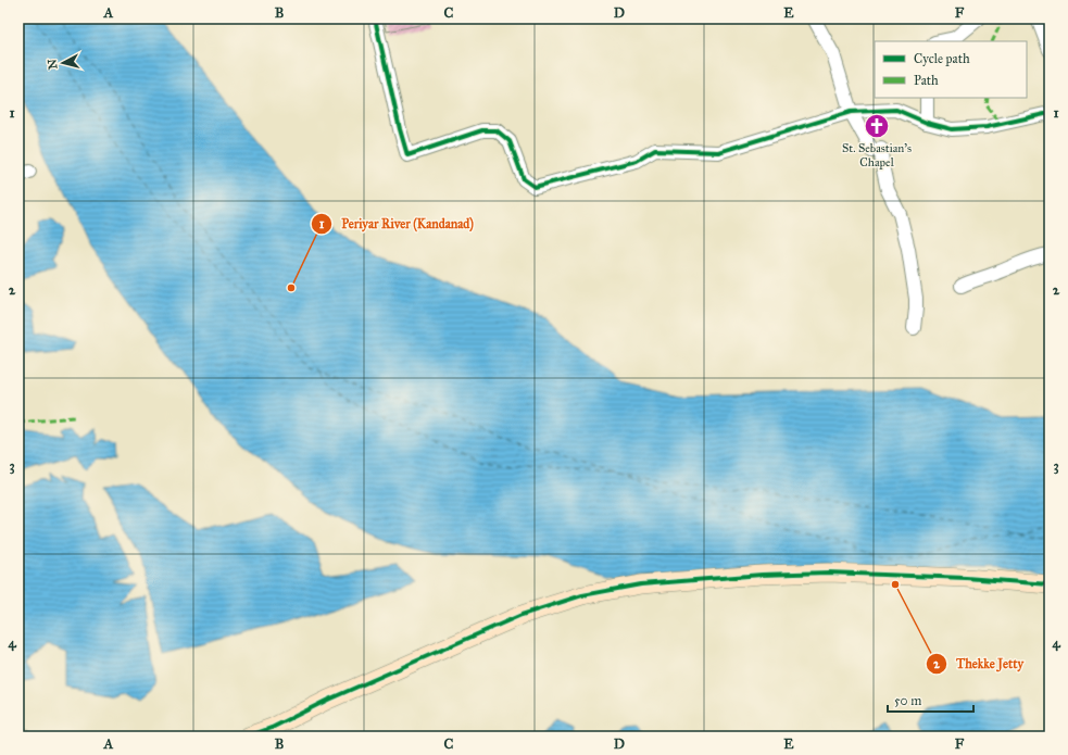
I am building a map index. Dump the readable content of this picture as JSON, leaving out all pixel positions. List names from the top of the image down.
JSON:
{
  "places": {
    "church": ["St. Sebastian's Chapel"],
    "other": ["Periyar River (Kandanad)", "Thekke Jetty"]
  },
  "legend": ["Cycle path", "Path"],
  "scale_bar": "50 m",
  "north": "left",
  "grid": {
    "columns": [
      "A",
      "B",
      "C",
      "D",
      "E",
      "F"
    ],
    "rows": [
      "1",
      "2",
      "3",
      "4"
    ]
  }
}
